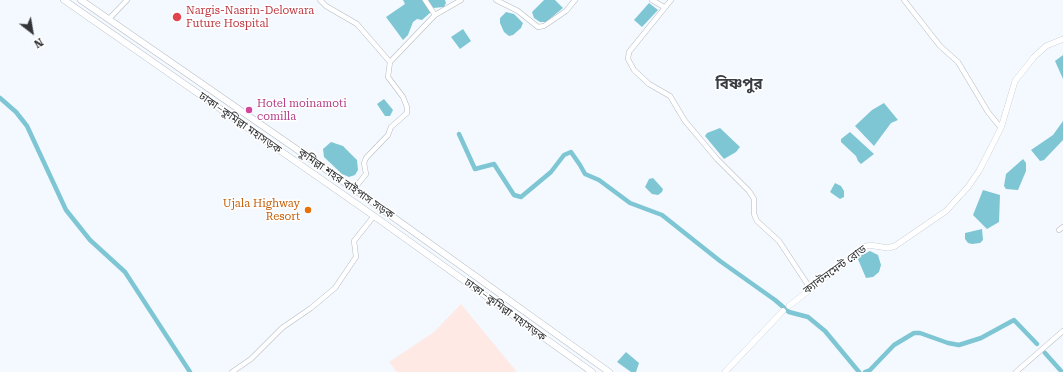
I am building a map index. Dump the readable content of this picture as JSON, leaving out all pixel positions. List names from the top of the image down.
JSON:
{
  "streets": {
    "highway": ["ঢাকা–কুমিল্লা মহাসড়ক", "কুমিল্লা শহর বাইপাস সড়ক"],
    "main road": ["ক্যান্টনমেন্ট রোড"]
  },
  "districts": ["বিষ্ণপুর"],
  "places": ["Nargis-Nasrin-Delowara Future Hospital", "Hotel moinamoti comilla", "Ujala Highway Resort"],
  "north": "bottom right"
}
